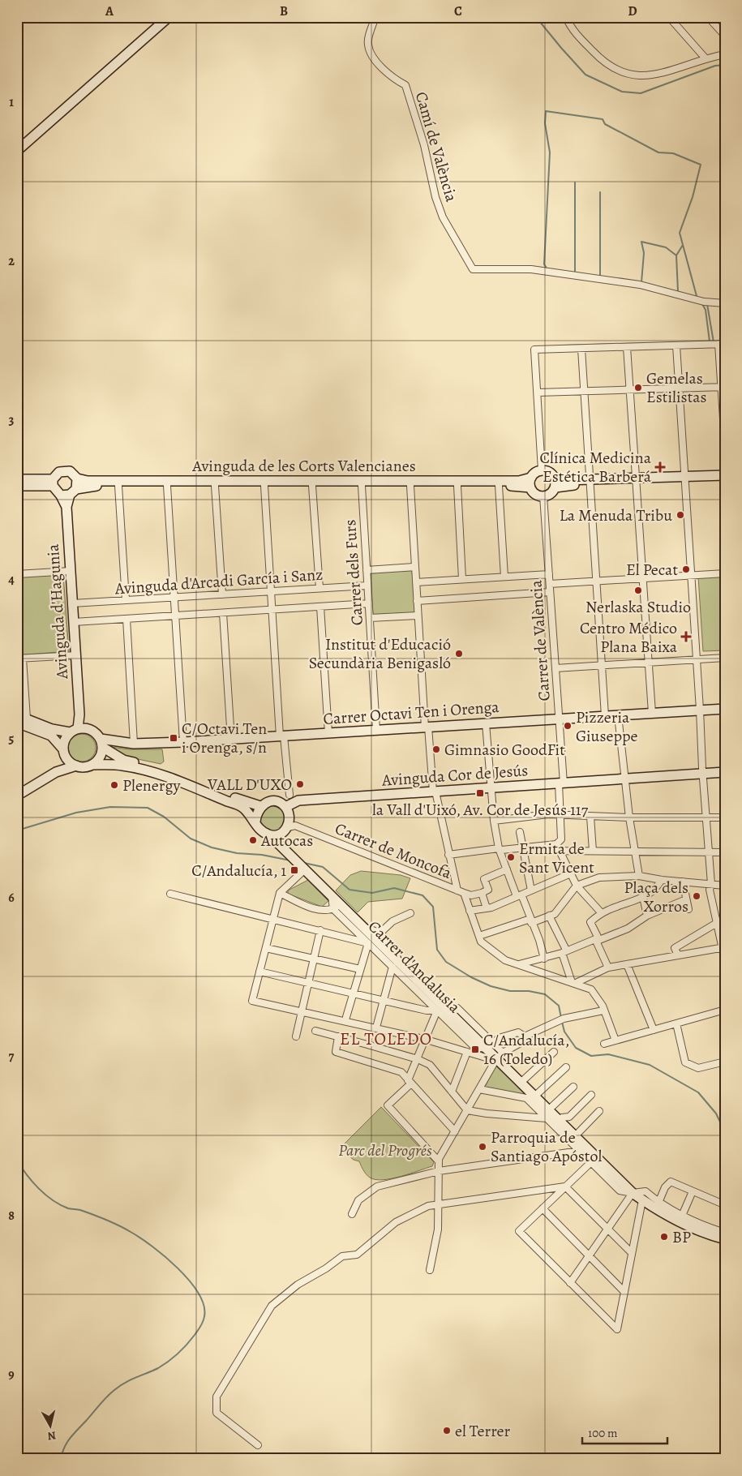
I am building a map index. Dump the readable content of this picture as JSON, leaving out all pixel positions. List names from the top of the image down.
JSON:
{
  "streets": {
    "street": [
      "Camí de València",
      "Avinguda de les Corts Valencianes",
      "Carrer dels Furs",
      "Avinguda d'Arcadi García i Sanz",
      "Avinguda d'Hagunia",
      "Carrer de València",
      "Carrer Octavi Ten i Orenga",
      "Avinguda Cor de Jesús",
      "Carrer de Moncofa",
      "Carrer d'Andalusia"
    ]
  },
  "crossings": [
    ["Avinguda de les Corts Valencianes", "Carrer dels Furs"],
    ["Avinguda de les Corts Valencianes", "Avinguda d'Hagunia"],
    ["Avinguda de les Corts Valencianes", "Carrer de València"],
    ["Carrer dels Furs", "Avinguda d'Arcadi García i Sanz"],
    ["Carrer dels Furs", "Carrer Octavi Ten i Orenga"],
    ["Avinguda d'Arcadi García i Sanz", "Avinguda d'Hagunia"],
    ["Avinguda d'Hagunia", "Carrer Octavi Ten i Orenga"],
    ["Carrer de València", "Carrer Octavi Ten i Orenga"],
    ["Carrer de València", "Avinguda Cor de Jesús"],
    ["Avinguda Cor de Jesús", "Carrer de Moncofa"],
    ["Avinguda Cor de Jesús", "Carrer d'Andalusia"],
    ["Carrer de Moncofa", "Carrer d'Andalusia"]
  ],
  "districts": ["EL TOLEDO"],
  "parks": ["Parc del Progrés"],
  "places": {
    "other": [
      "Gemelas Estilistas",
      "La Menuda Tribu",
      "El Pecat",
      "Nerlaska Studio",
      "Institut d'Educació Secundària Benigasló",
      "Pizzeria Giuseppe",
      "Gimnasio GoodFit",
      "VALL D'UXO",
      "Plenergy",
      "Autocas",
      "Ermita de Sant Vicent",
      "Plaça dels Xorros",
      "Parroquia de Santiago Apóstol",
      "BP",
      "el Terrer"
    ],
    "health": ["Clínica Medicina Estética Barberá", "Centro Médico Plana Baixa"],
    "transit": [
      "C/Octavi Ten i Orenga, s/n",
      "la Vall d'Uixó, Av. Cor de Jesús 117",
      "C/Andalucía, 1",
      "C/Andalucía, 16 (Toledo)"
    ]
  },
  "scale_bar": "100 m",
  "north": "bottom",
  "grid": {
    "columns": [
      "A",
      "B",
      "C",
      "D"
    ],
    "rows": [
      "1",
      "2",
      "3",
      "4",
      "5",
      "6",
      "7",
      "8",
      "9"
    ]
  }
}
